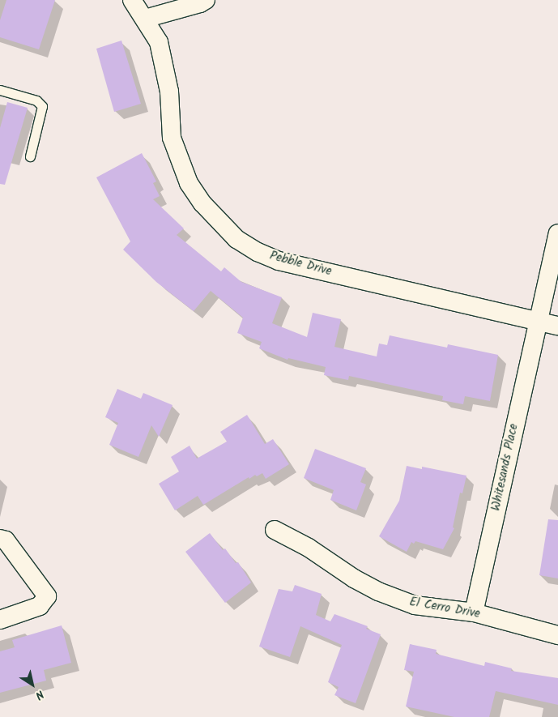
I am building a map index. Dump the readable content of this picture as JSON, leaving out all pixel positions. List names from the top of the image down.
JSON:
{
  "streets": {
    "street": ["Pebble Drive", "Whitesands Place", "El Cerro Drive"]
  },
  "crossings": [
    ["Pebble Drive", "Whitesands Place"],
    ["Whitesands Place", "El Cerro Drive"]
  ],
  "north": "bottom right"
}
